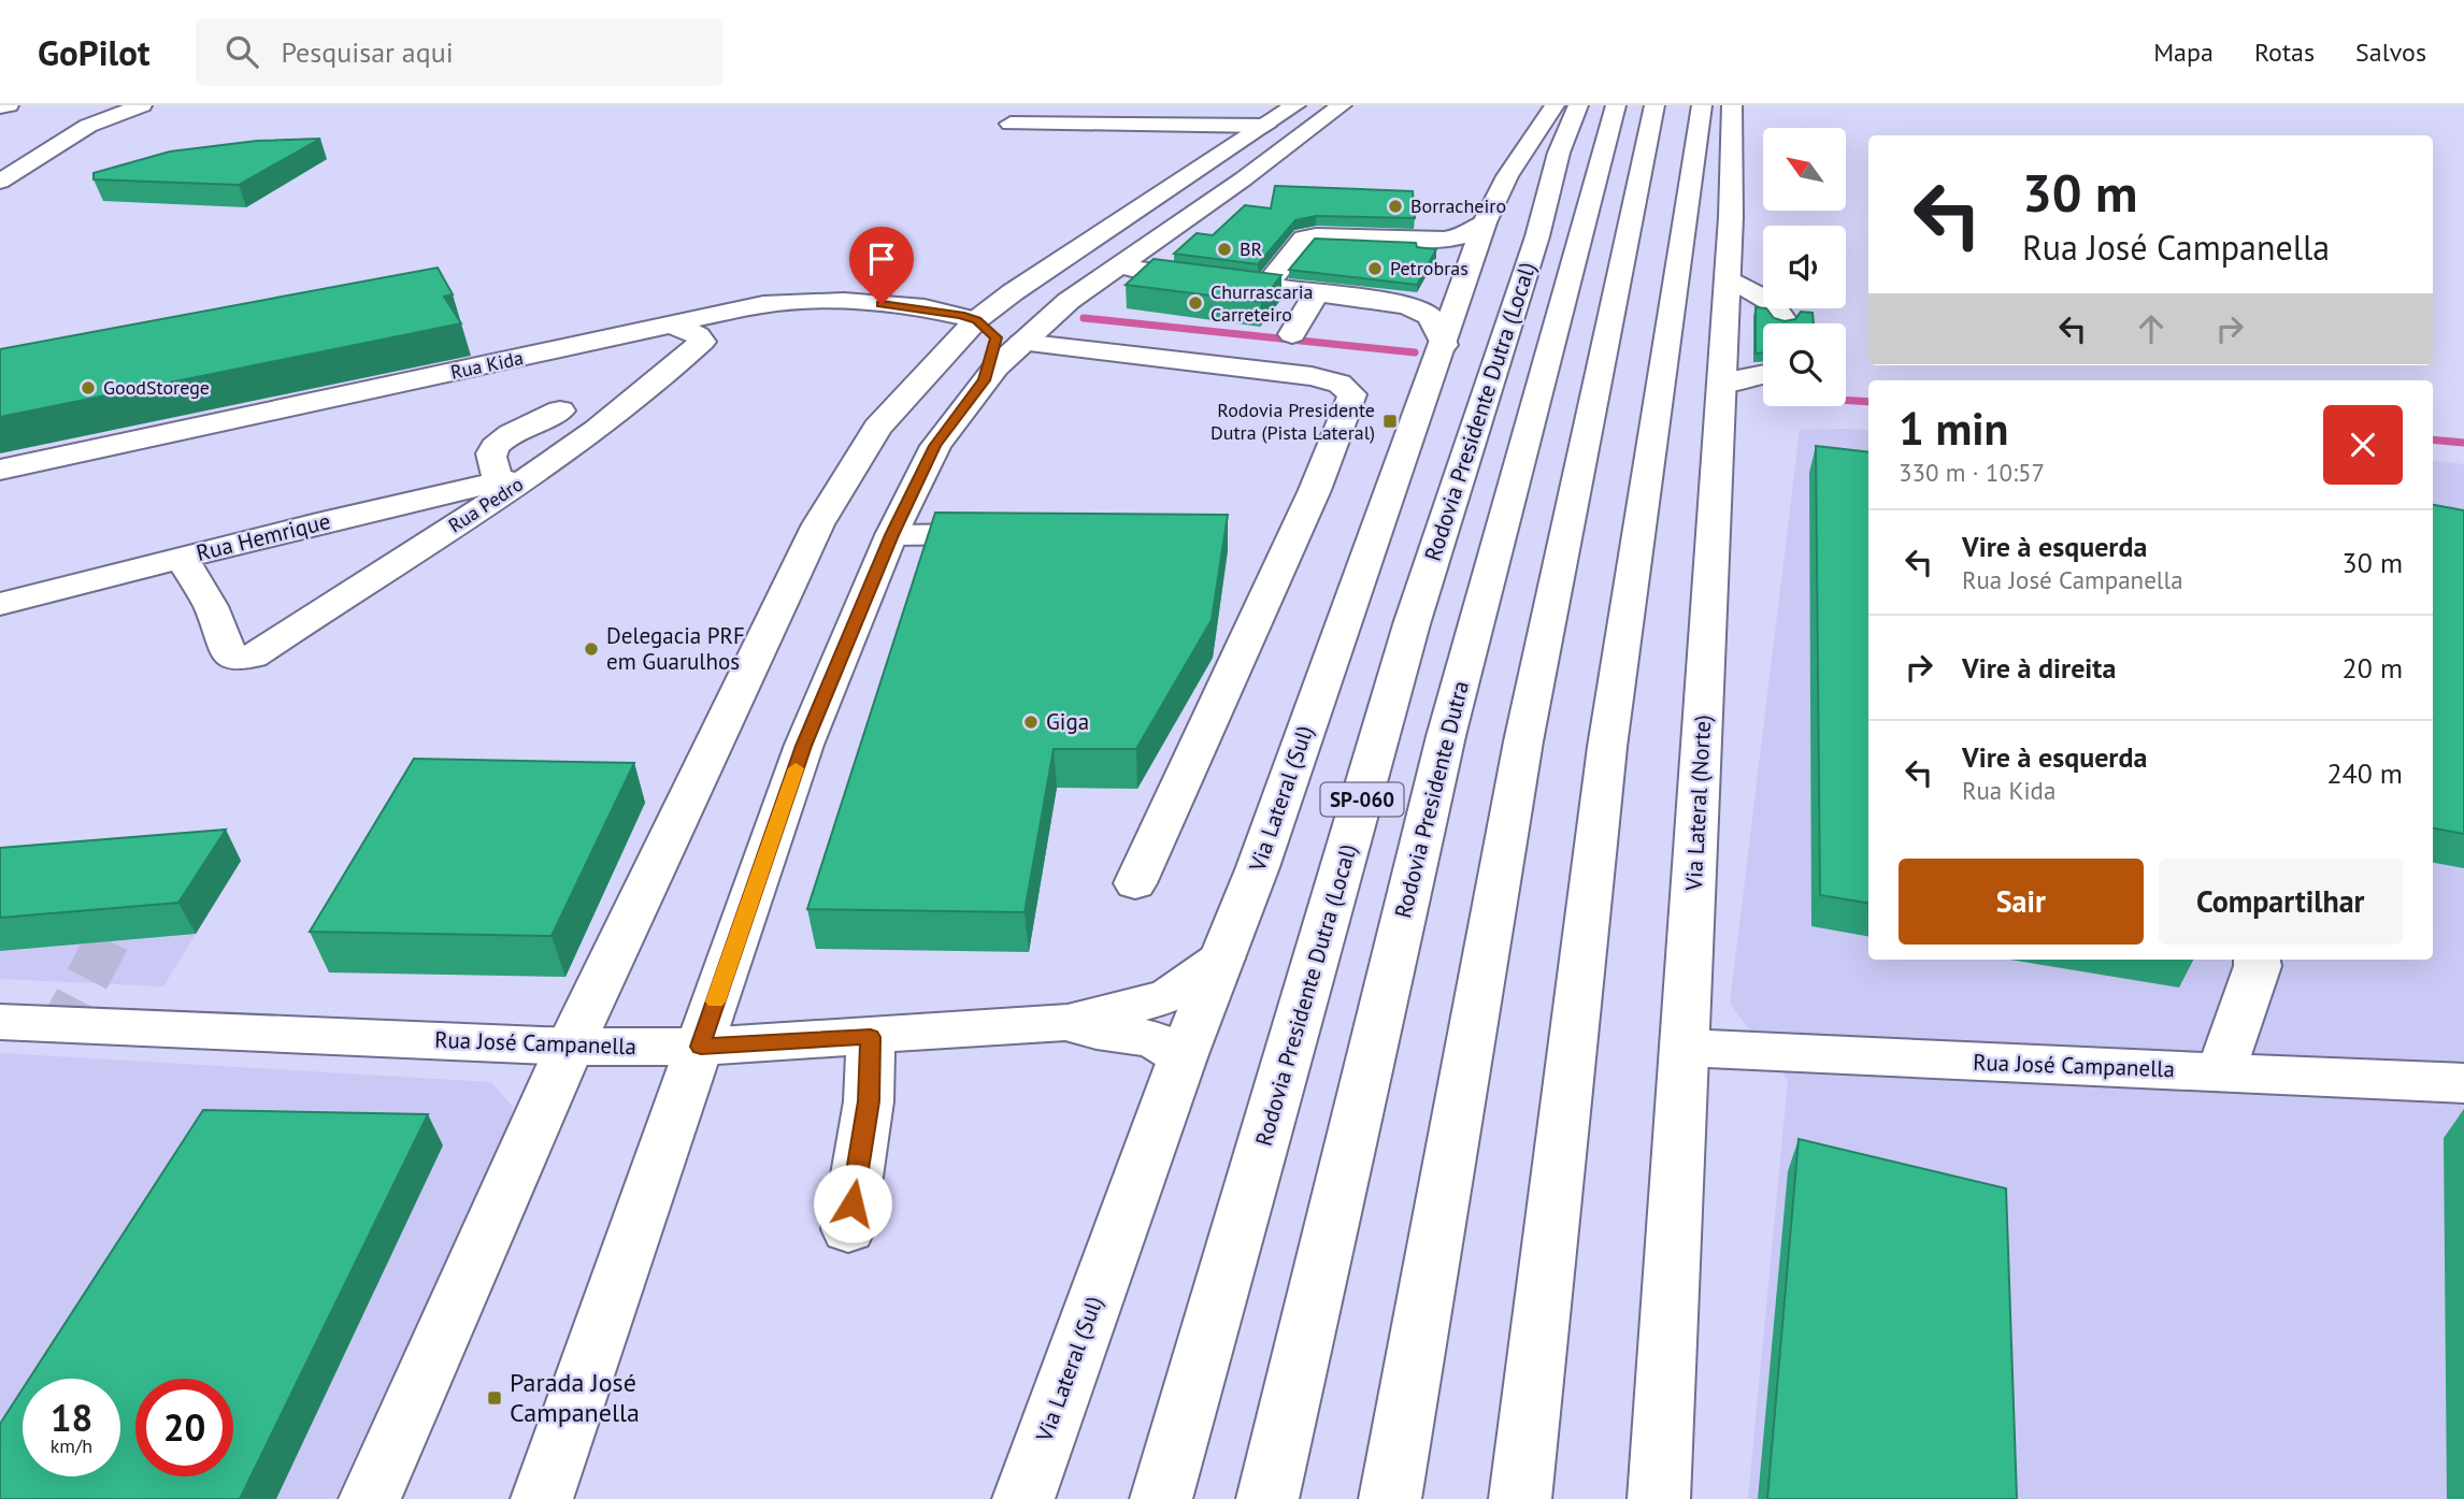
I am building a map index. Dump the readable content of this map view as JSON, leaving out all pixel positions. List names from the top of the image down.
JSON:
{
  "streets": {
    "main road": [
      "Rua Kida",
      "Rodovia Presidente Dutra (Local)",
      "Rua Pedro",
      "Rua Hemrique",
      "Via Lateral (Sul)",
      "SP-060",
      "Rodovia Presidente Dutra",
      "Via Lateral (Norte)",
      "Rua José Campanella"
    ]
  },
  "crossings": [
    ["Rua Kida", "Rua Pedro"],
    ["Rua Pedro", "Rua Hemrique"],
    ["Via Lateral (Sul)", "Rua José Campanella"],
    ["Via Lateral (Norte)", "Rua José Campanella"]
  ],
  "places": {
    "other": [
      "Borracheiro",
      "BR",
      "Petrobras",
      "Churrascaria Carreteiro",
      "GoodStorege",
      "Delegacia PRF em Guarulhos",
      "Giga"
    ],
    "transit": ["Rodovia Presidente Dutra (Pista Lateral)", "Parada José Campanella"]
  },
  "north": "top left",
  "page": {
    "header": "GoPilot",
    "search": "Pesquisar aqui",
    "nav": ["Mapa", "Rotas", "Salvos"],
    "turn": ["30 m", "Rua José Campanella"],
    "heading": ["1 min", "330 m · 10:57"],
    "list": [
      {
        "name": "Vire à esquerda",
        "note": "Rua José Campanella",
        "value": "30 m"
      },
      {
        "name": "Vire à direita",
        "value": "20 m"
      },
      {
        "name": "Vire à esquerda",
        "note": "Rua Kida",
        "value": "240 m"
      }
    ],
    "buttons": ["Sair", "Compartilhar"],
    "speed": "18 km/h",
    "limit": "20"
  }
}
